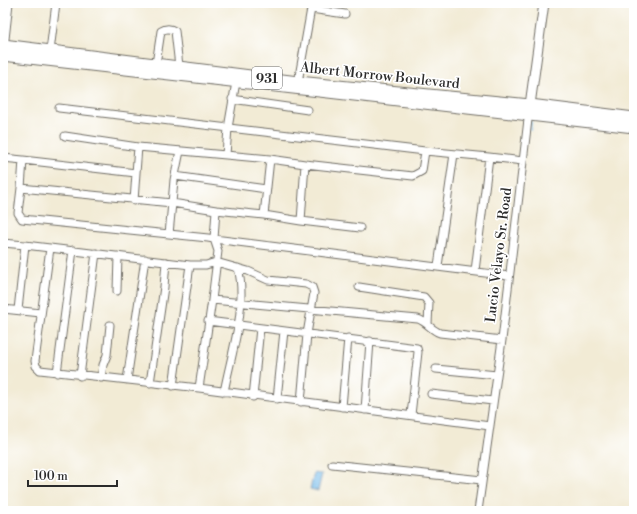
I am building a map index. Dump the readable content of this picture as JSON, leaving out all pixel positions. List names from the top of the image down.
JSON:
{
  "streets": {
    "highway": ["Albert Morrow Boulevard", "931"],
    "main road": ["Lucio Velayo Sr. Road"]
  },
  "crossings": [
    ["Albert Morrow Boulevard", "Lucio Velayo Sr. Road"]
  ],
  "scale_bar": "100 m"
}
